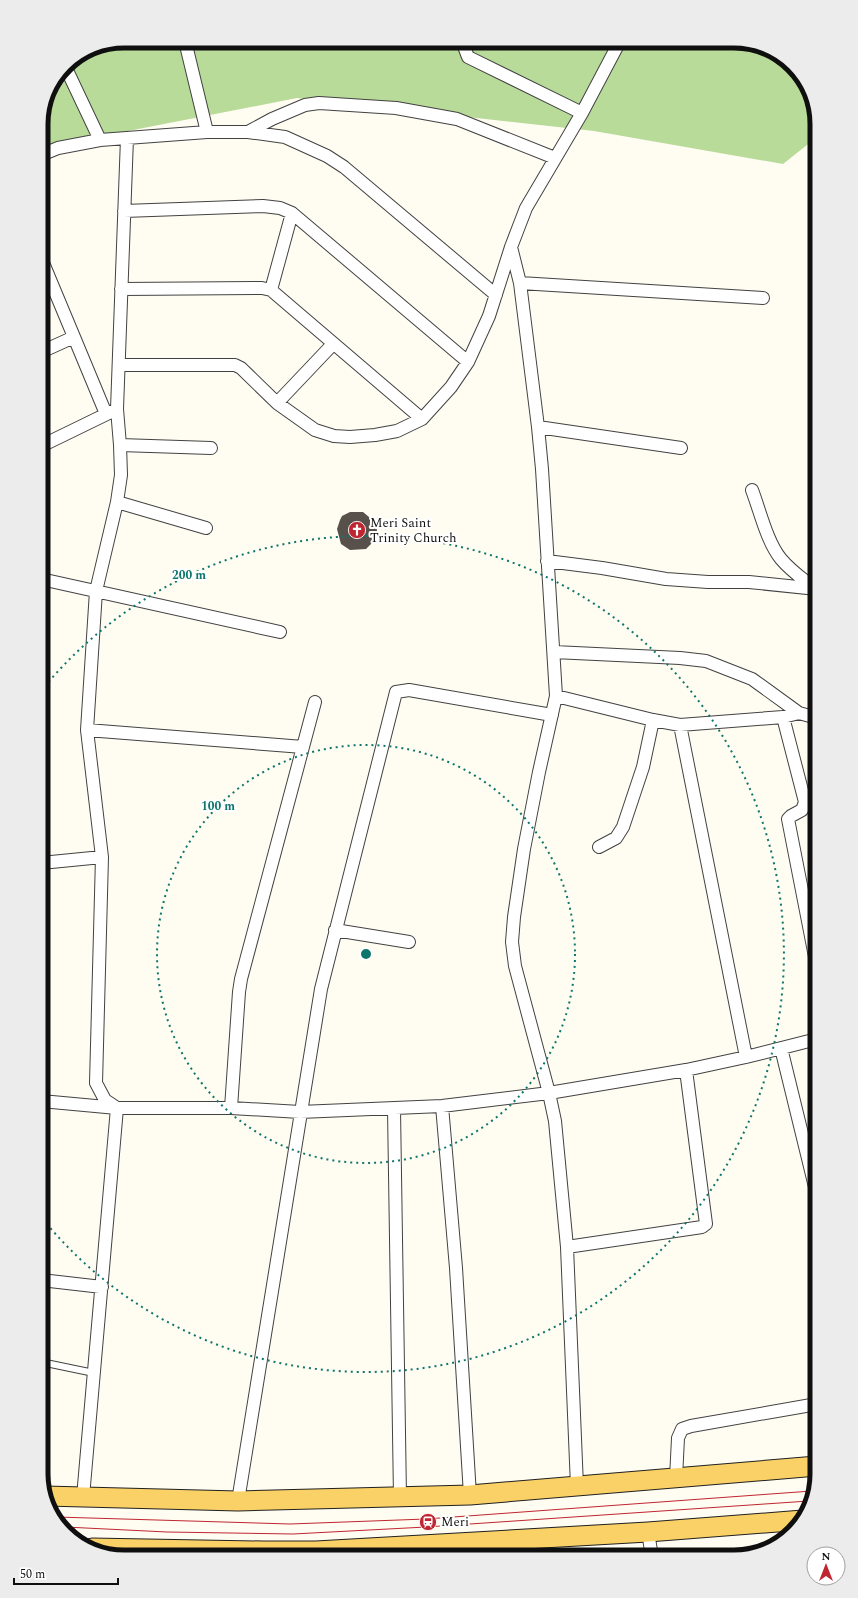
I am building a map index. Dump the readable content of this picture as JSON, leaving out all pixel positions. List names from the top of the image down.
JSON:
{
  "places": {
    "church": ["Meri Saint Trinity Church"],
    "station": ["Meri"]
  },
  "scale_bar": "50 m",
  "north": "top",
  "rings": ["200 m", "100 m"]
}
